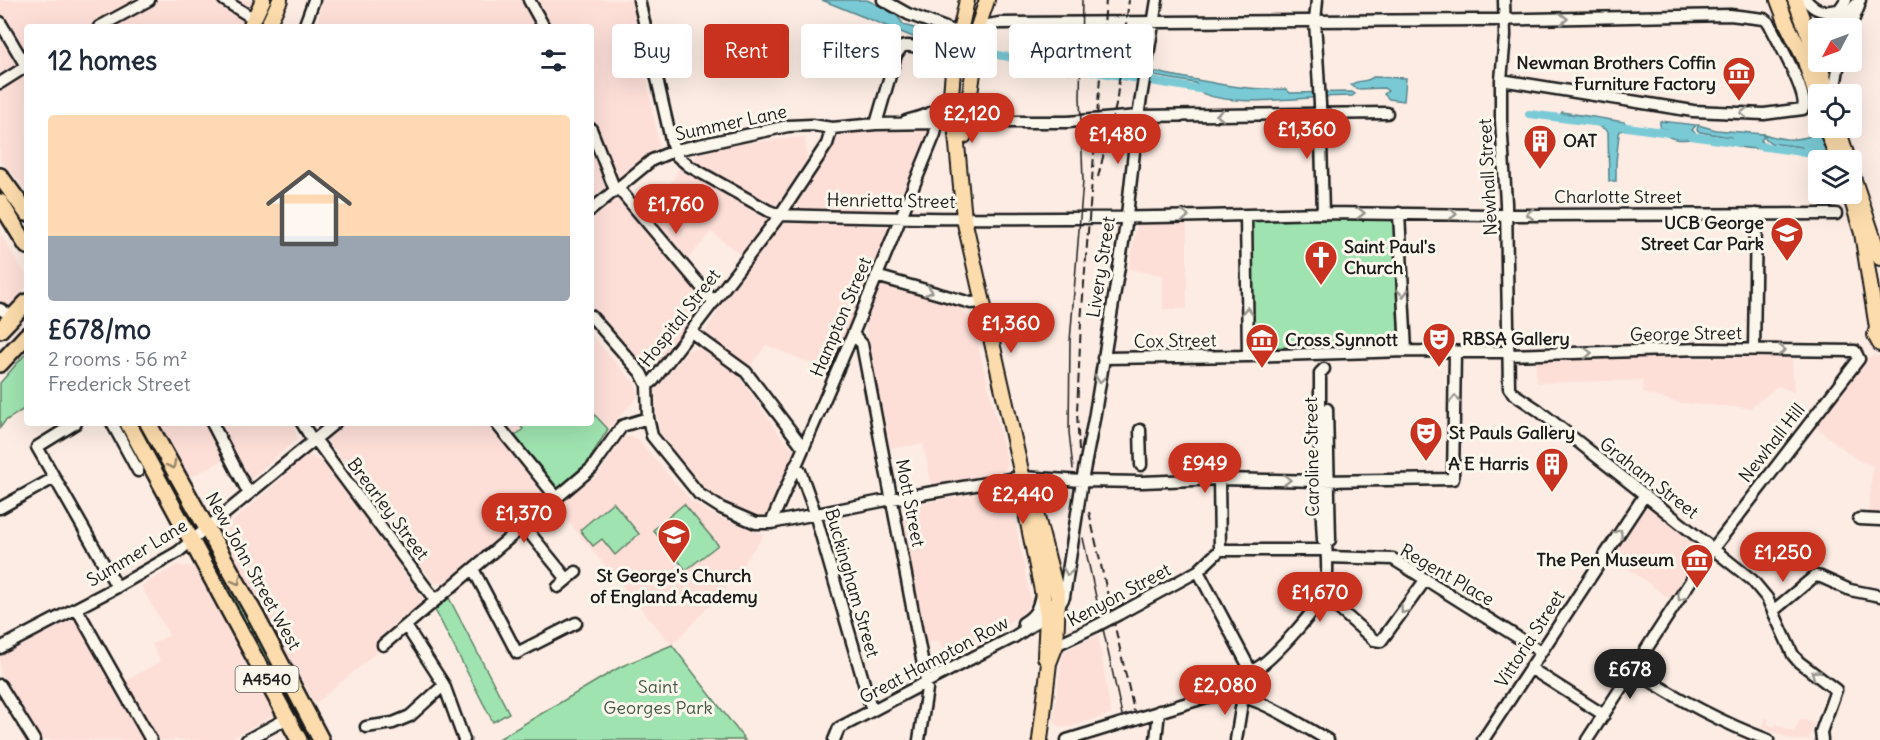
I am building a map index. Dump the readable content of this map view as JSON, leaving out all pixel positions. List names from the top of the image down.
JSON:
{
  "streets": {
    "highway": ["New John Street West", "A4540"],
    "street": [
      "Summer Lane",
      "Newhall Street",
      "Charlotte Street",
      "Henrietta Street",
      "Livery Street",
      "Hampton Street",
      "Hospital Street",
      "George Street",
      "Cox Street",
      "Newhall Hill",
      "Caroline Street",
      "Graham Street",
      "Mott Street",
      "Brearley Street",
      "Regent Place",
      "Buckingham Street",
      "Kenyon Street",
      "Vittoria Street",
      "Great Hampton Row"
    ]
  },
  "crossings": [
    ["Summer Lane", "Henrietta Street"],
    ["Summer Lane", "Hampton Street"],
    ["Summer Lane", "Hospital Street"],
    ["Summer Lane", "Brearley Street"],
    ["Summer Lane", "New John Street West"],
    ["Summer Lane", "A4540"],
    ["Newhall Street", "Charlotte Street"],
    ["Newhall Street", "George Street"],
    ["Newhall Street", "Graham Street"],
    ["Charlotte Street", "Henrietta Street"],
    ["Henrietta Street", "Livery Street"],
    ["Henrietta Street", "Hampton Street"],
    ["Henrietta Street", "Hospital Street"],
    ["Livery Street", "Cox Street"],
    ["Livery Street", "Great Hampton Row"],
    ["Hampton Street", "Mott Street"],
    ["Hampton Street", "Buckingham Street"],
    ["George Street", "Cox Street"],
    ["George Street", "Newhall Hill"],
    ["George Street", "Graham Street"],
    ["Cox Street", "Caroline Street"],
    ["Newhall Hill", "Graham Street"],
    ["Caroline Street", "Regent Place"],
    ["Caroline Street", "Kenyon Street"],
    ["Graham Street", "Vittoria Street"],
    ["Mott Street", "Great Hampton Row"],
    ["Regent Place", "Kenyon Street"],
    ["Regent Place", "Vittoria Street"],
    ["Buckingham Street", "Great Hampton Row"]
  ],
  "one_way": ["Livery Street", "George Street", "Vittoria Street"],
  "parks": ["Saint Georges Park"],
  "places": {
    "museum": ["Newman Brothers Coffin Furniture Factory", "Cross Synnott", "The Pen Museum"],
    "building": ["OAT", "A E Harris"],
    "school or university": ["UCB George Street Car Park", "St George's Church of England Academy"],
    "church": ["Saint Paul's Church"],
    "theatre": ["RBSA Gallery", "St Pauls Gallery"]
  },
  "north": "bottom left",
  "page": {
    "chip": [
      "Buy",
      "Rent",
      "Filters",
      "New",
      "Apartment"
    ],
    "heading": "12 homes",
    "price": [
      "£2,120",
      "£1,360",
      "£1,480",
      "£1,760",
      "£1,360",
      "£949",
      "£2,440",
      "£1,370",
      "£1,250",
      "£1,670",
      "£678",
      "£2,080"
    ],
    "list": [
      {
        "name": "£678/mo",
        "note": "2 rooms · 56 m² · Frederick Street"
      }
    ]
  }
}
